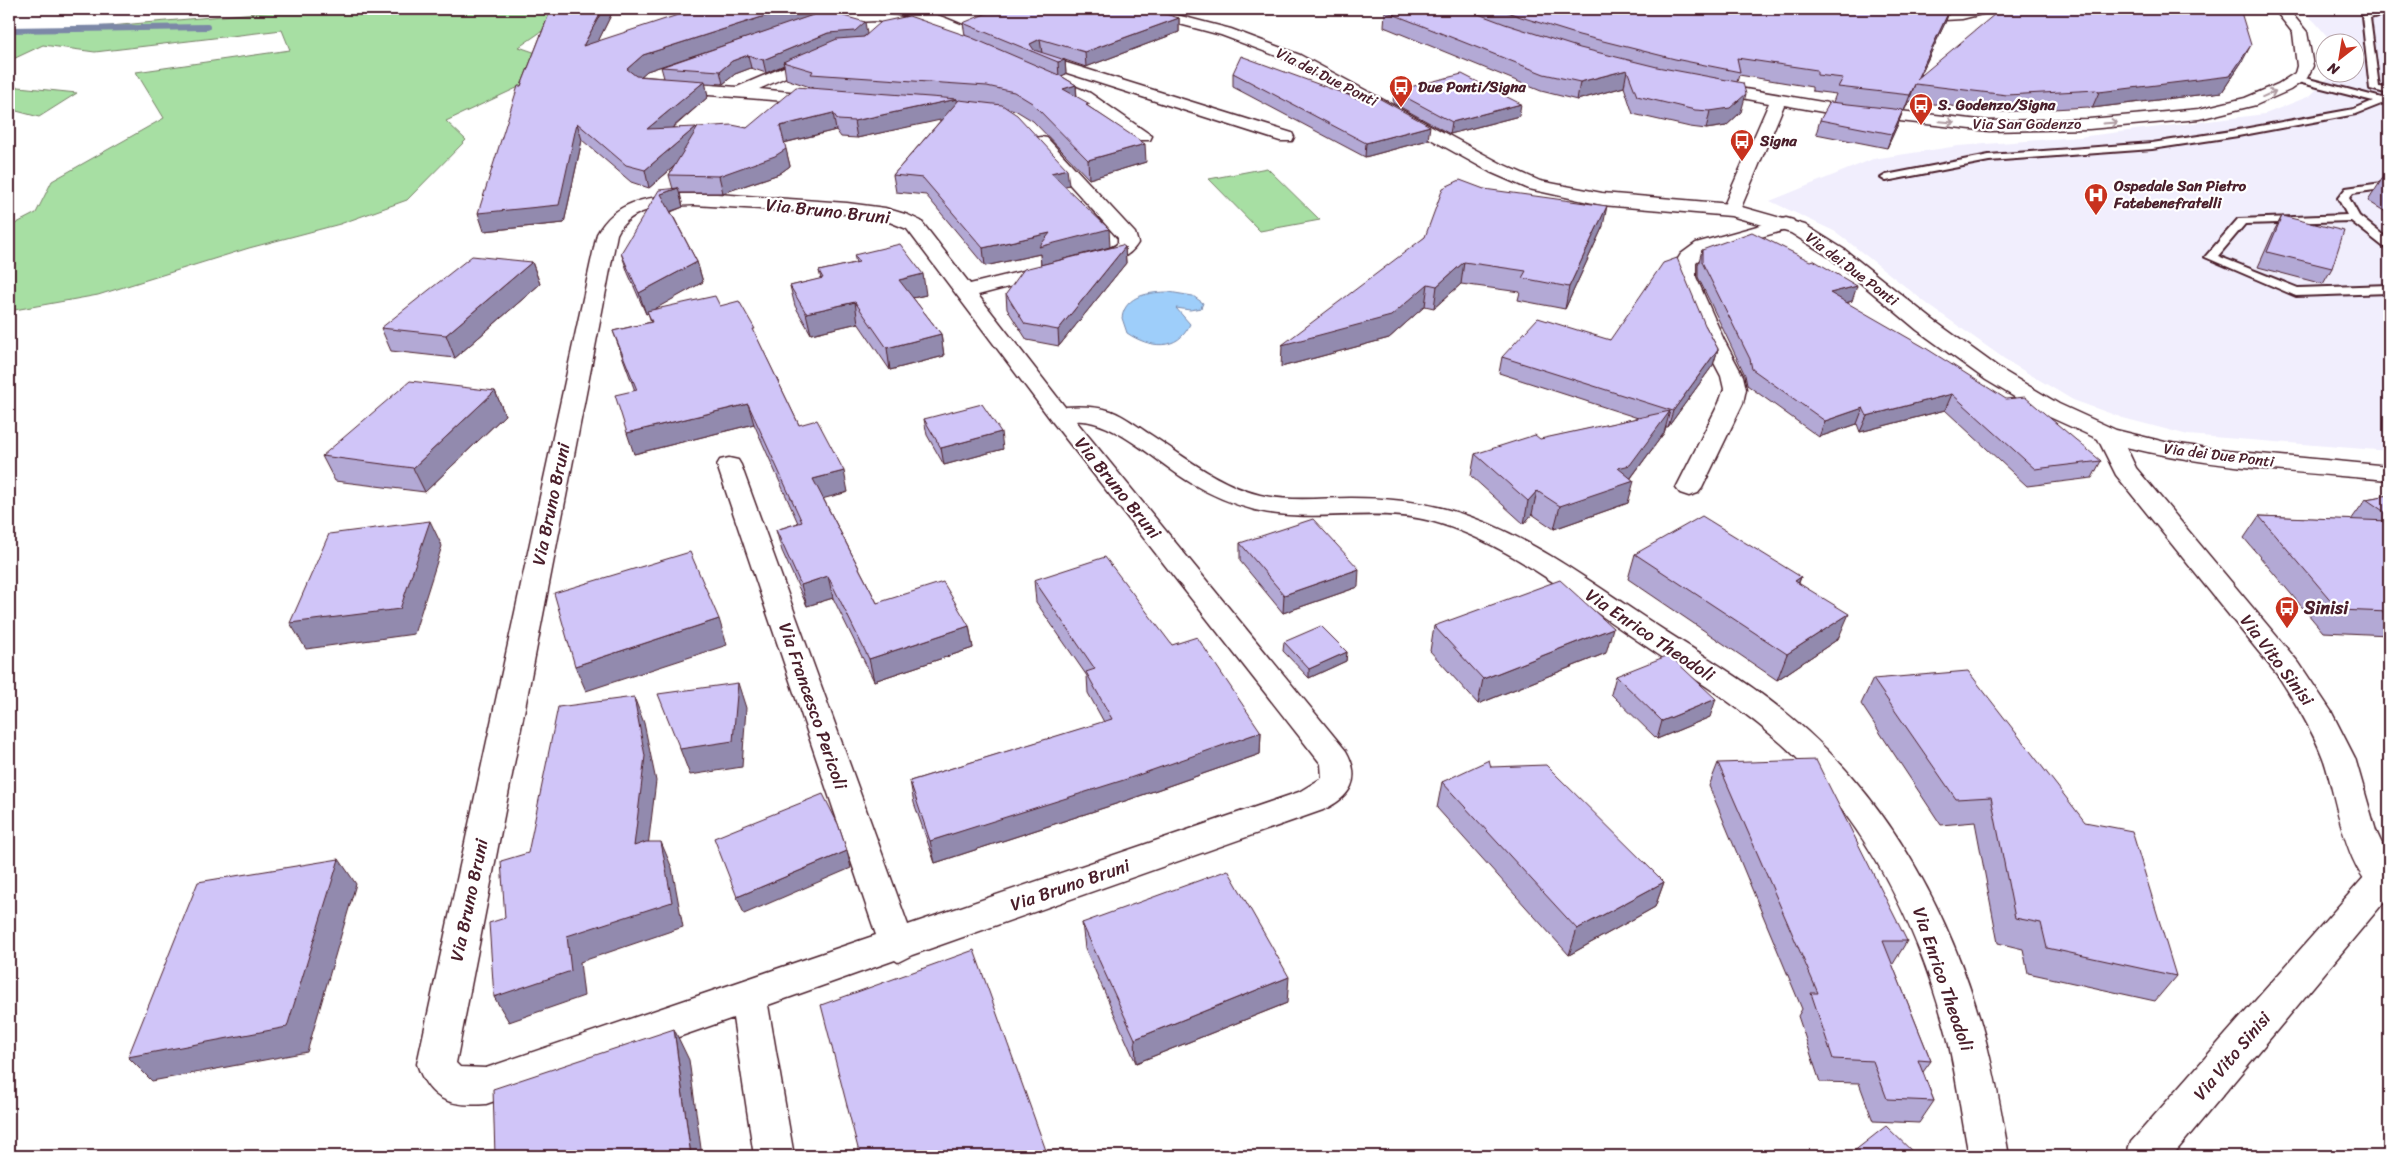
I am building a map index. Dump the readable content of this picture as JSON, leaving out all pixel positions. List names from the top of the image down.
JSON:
{
  "streets": {
    "street": [
      "Via dei Due Ponti",
      "Via San Godenzo",
      "Via Bruno Bruni",
      "Via Enrico Theodoli",
      "Via Vito Sinisi",
      "Via Francesco Pericoli"
    ]
  },
  "crossings": [
    ["Via dei Due Ponti", "Via Vito Sinisi"],
    ["Via Bruno Bruni", "Via Enrico Theodoli"],
    ["Via Bruno Bruni", "Via Francesco Pericoli"]
  ],
  "one_way": ["Via San Godenzo"],
  "places": {
    "bus stop": [
      "Due Ponti/Signa",
      "S. Godenzo/Signa",
      "Signa",
      "Sinisi"
    ],
    "hospital": ["Ospedale San Pietro Fatebenefratelli"]
  },
  "north": "bottom left"
}
